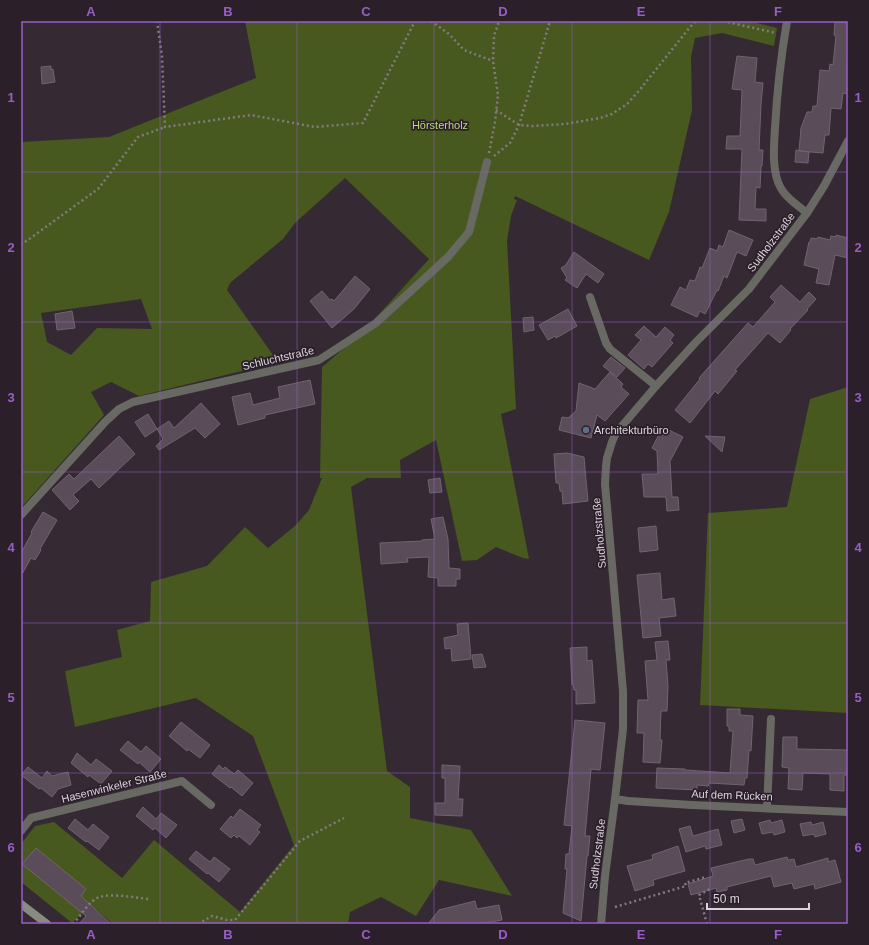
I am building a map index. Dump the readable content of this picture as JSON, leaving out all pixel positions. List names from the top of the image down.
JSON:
{
  "streets": {
    "street": [
      "Sudholzstraße",
      "Schluchtstraße",
      "Hasenwinkeler Straße",
      "Auf dem Rücken"
    ]
  },
  "crossings": [
    ["Sudholzstraße", "Auf dem Rücken"]
  ],
  "parks": ["Hörsterholz"],
  "places": ["Architekturbüro"],
  "scale_bar": "50 m",
  "grid": {
    "columns": [
      "A",
      "B",
      "C",
      "D",
      "E",
      "F"
    ],
    "rows": [
      "1",
      "2",
      "3",
      "4",
      "5",
      "6"
    ]
  }
}
